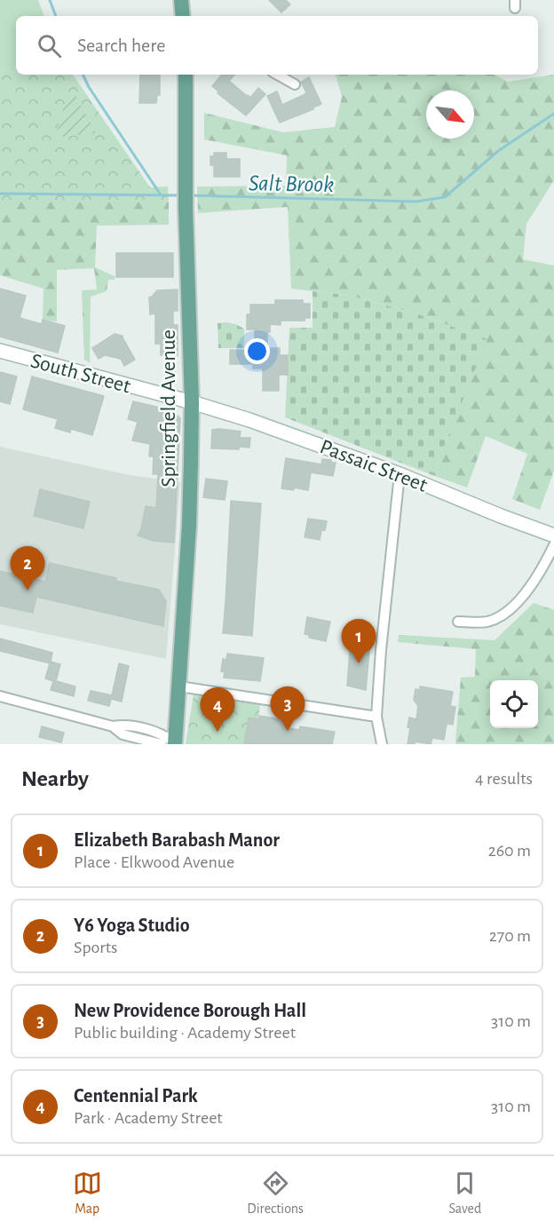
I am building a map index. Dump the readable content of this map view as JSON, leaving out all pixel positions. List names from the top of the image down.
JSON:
{
  "streets": {
    "main road": ["South Street", "Springfield Avenue", "Passaic Street"]
  },
  "crossings": [
    ["South Street", "Springfield Avenue"],
    ["South Street", "Passaic Street"],
    ["Springfield Avenue", "Passaic Street"]
  ],
  "water": ["Salt Brook"],
  "north": "bottom right",
  "page": {
    "search": "Search here",
    "pins": [
      "2",
      "1",
      "3",
      "4"
    ],
    "heading": ["Nearby", "4 results"],
    "list": [
      {
        "mark": "1",
        "name": "Elizabeth Barabash Manor",
        "note": "Place · Elkwood Avenue",
        "value": "260 m"
      },
      {
        "mark": "2",
        "name": "Y6 Yoga Studio",
        "note": "Sports",
        "value": "270 m"
      },
      {
        "mark": "3",
        "name": "New Providence Borough Hall",
        "note": "Public building · Academy Street",
        "value": "310 m"
      },
      {
        "mark": "4",
        "name": "Centennial Park",
        "note": "Park · Academy Street",
        "value": "310 m"
      }
    ],
    "nav": ["Map", "Directions", "Saved"]
  }
}
